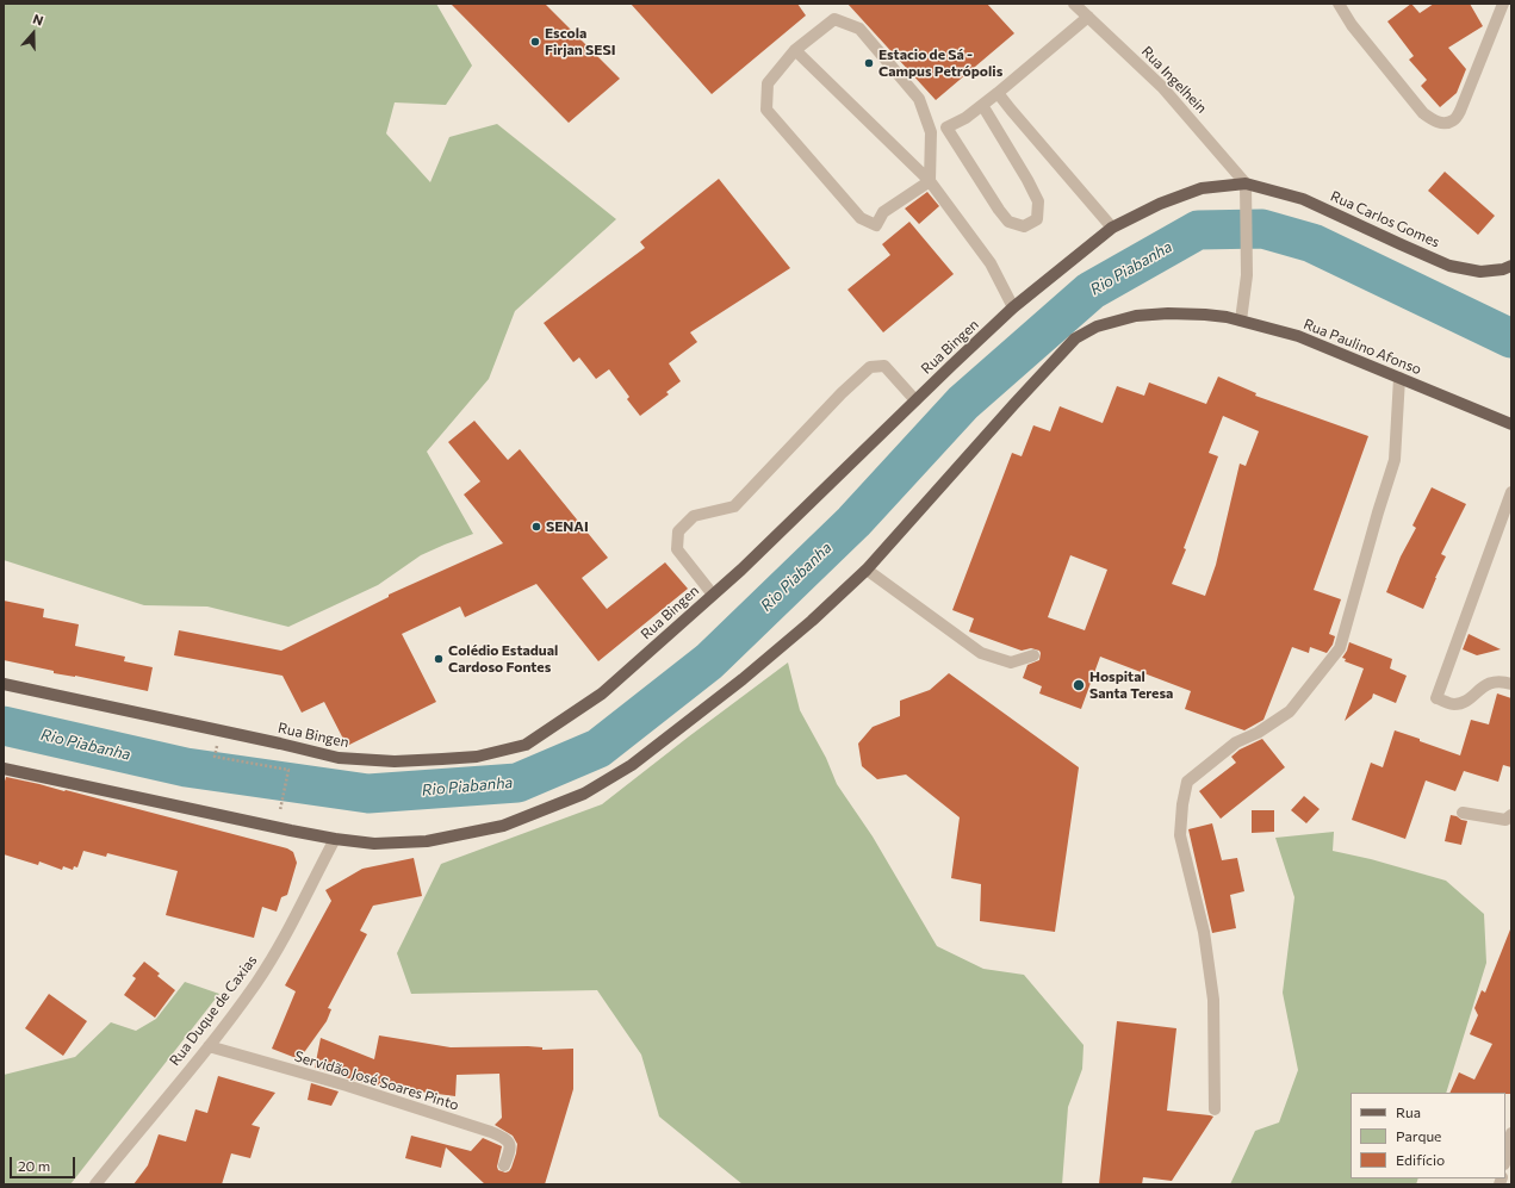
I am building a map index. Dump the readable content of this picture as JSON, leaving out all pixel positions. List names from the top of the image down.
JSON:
{
  "streets": {
    "main road": ["Rua Carlos Gomes", "Rua Bingen", "Rua Paulino Afonso"],
    "street": ["Rua Ingelhein", "Rua Duque de Caxias", "Servidão José Soares Pinto"]
  },
  "crossings": [
    ["Rua Ingelhein", "Rua Carlos Gomes"],
    ["Rua Ingelhein", "Rua Bingen"],
    ["Rua Carlos Gomes", "Rua Bingen"],
    ["Rua Duque de Caxias", "Servidão José Soares Pinto"]
  ],
  "water": ["Rio Piabanha"],
  "places": [
    "Escola Firjan SESI",
    "Estacio de Sá - Campus Petrópolis",
    "SENAI",
    "Colédio Estadual Cardoso Fontes",
    "Hospital Santa Teresa"
  ],
  "legend": ["Rua", "Parque", "Edifício"],
  "scale_bar": "20 m",
  "north": "top"
}
